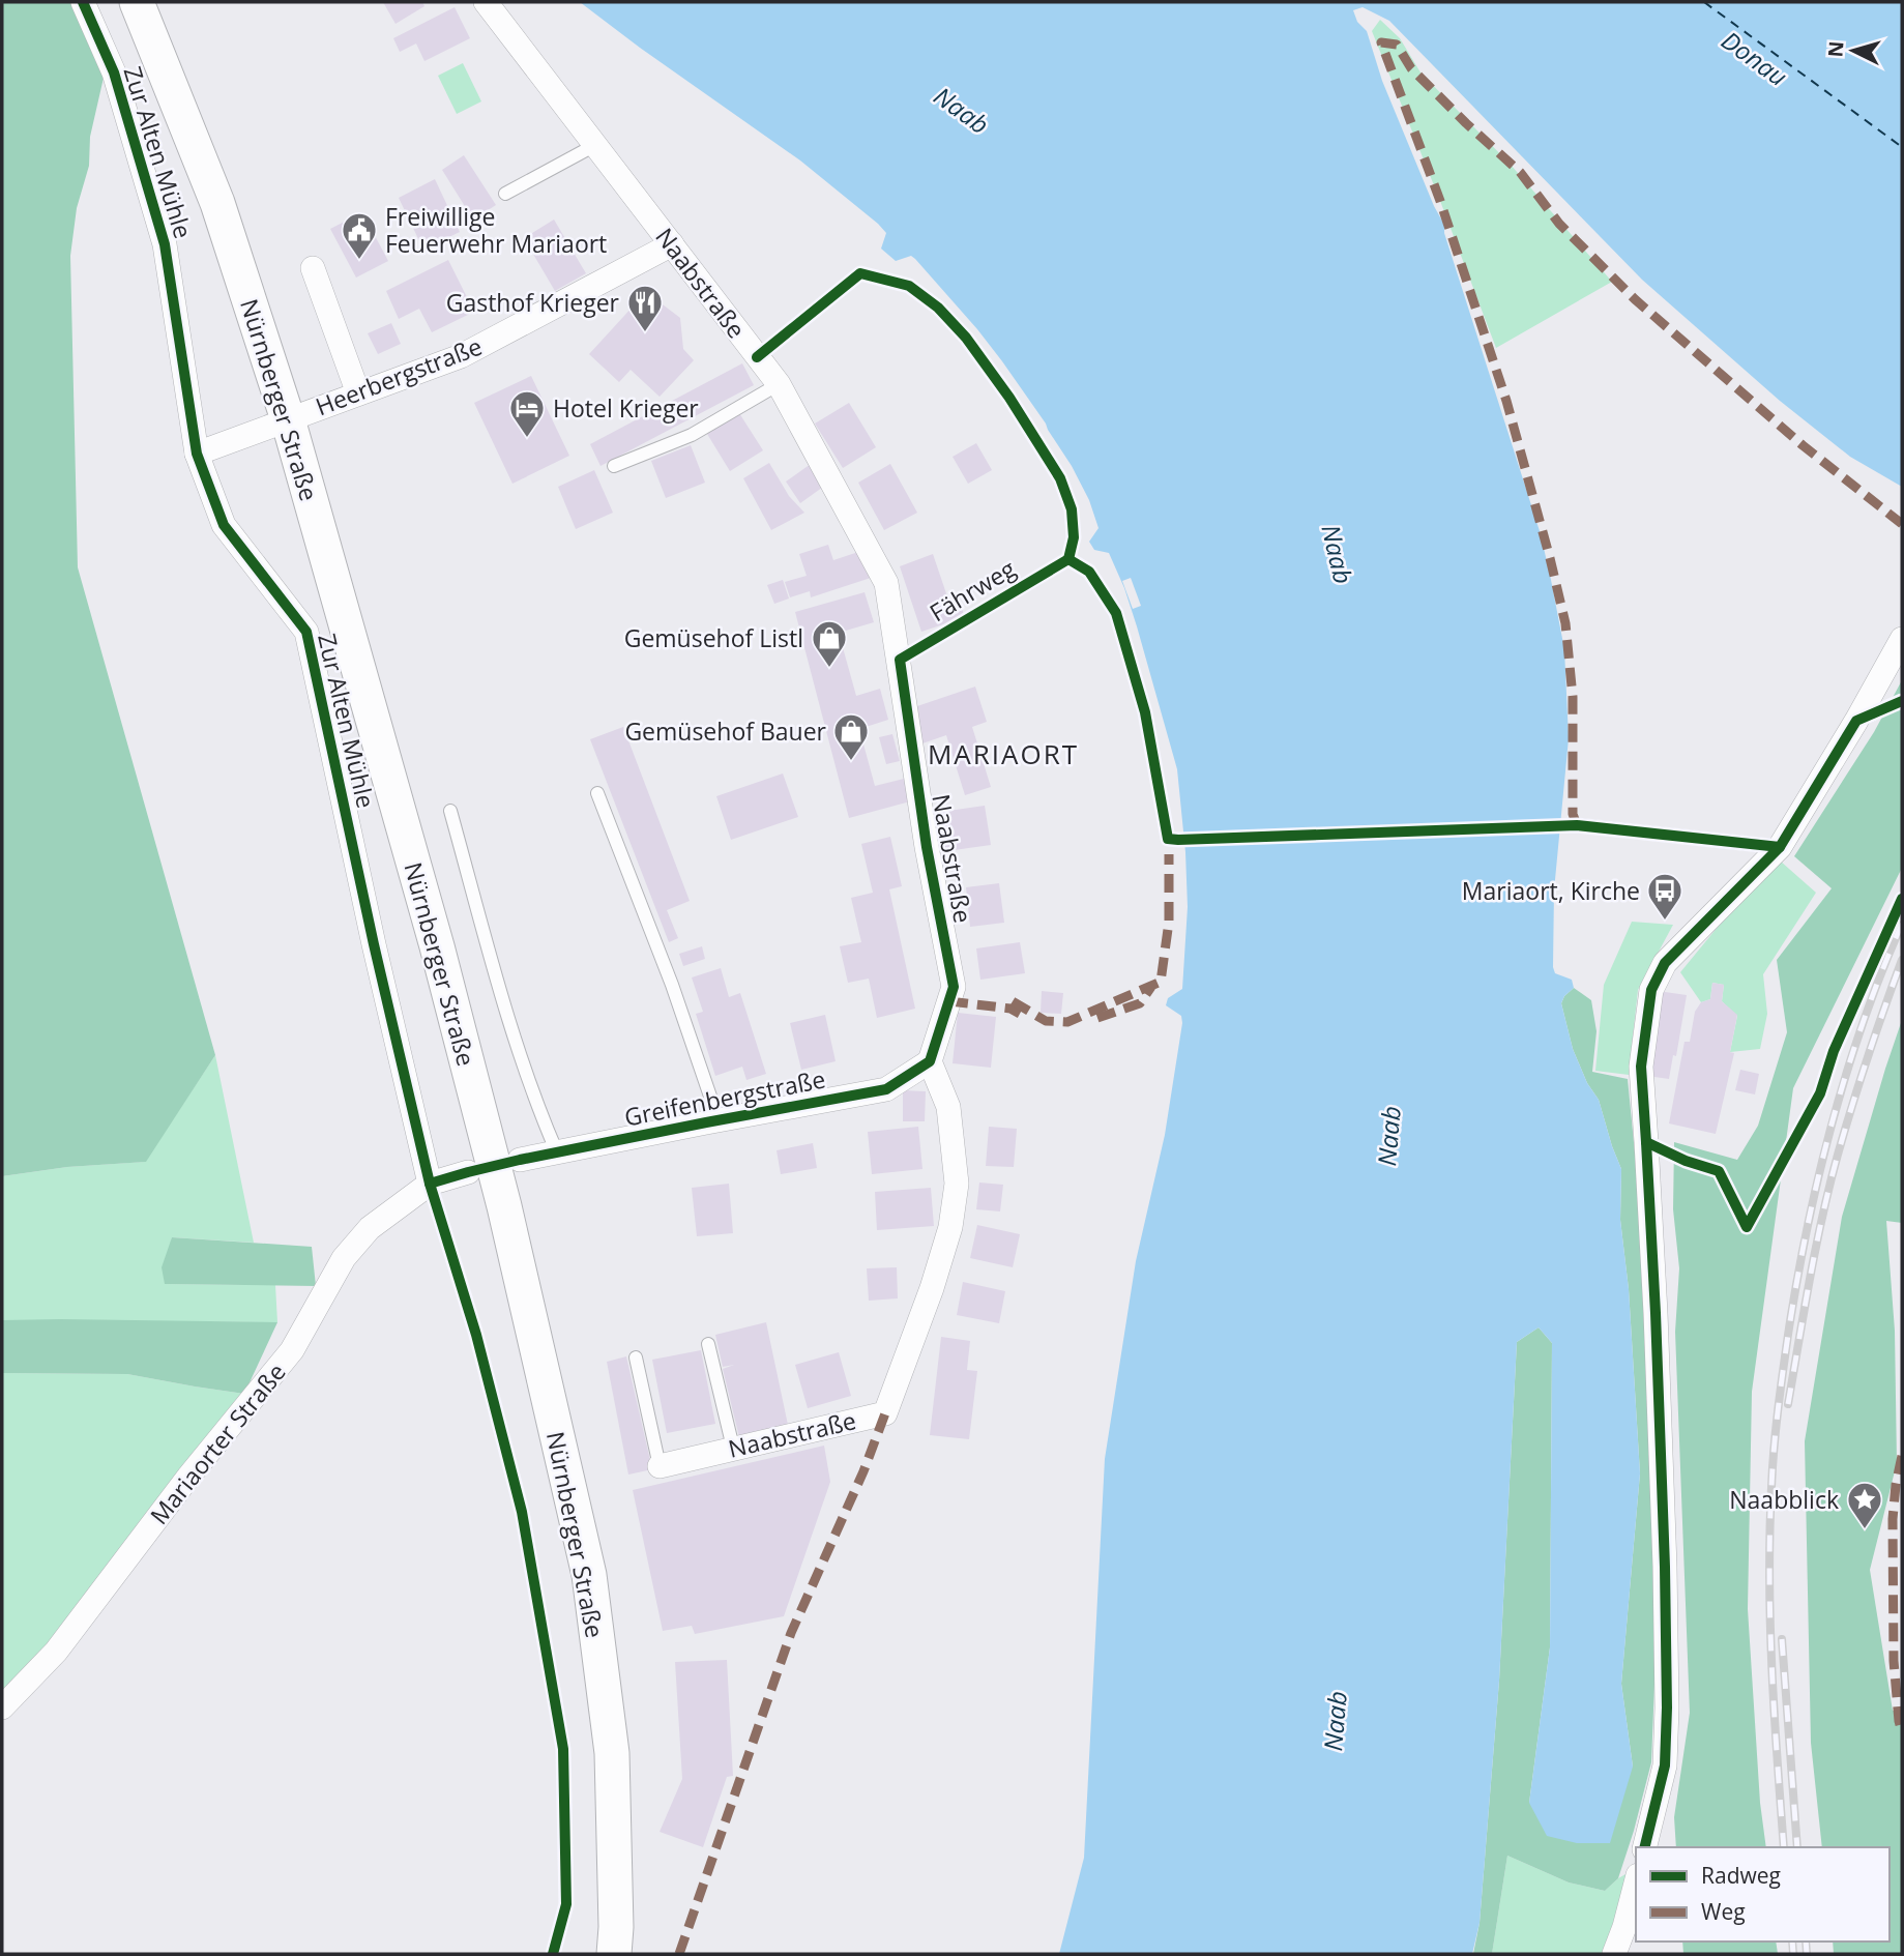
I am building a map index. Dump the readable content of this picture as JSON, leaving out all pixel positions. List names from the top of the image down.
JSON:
{
  "streets": {
    "main road": ["Nürnberger Straße"],
    "street": [
      "Zur Alten Mühle",
      "Naabstraße",
      "Heerbergstraße",
      "Greifenbergstraße",
      "Mariaorter Straße"
    ],
    "lane": ["Fährweg"]
  },
  "crossings": [
    ["Zur Alten Mühle", "Heerbergstraße"],
    ["Zur Alten Mühle", "Mariaorter Straße"],
    ["Naabstraße", "Heerbergstraße"],
    ["Naabstraße", "Fährweg"],
    ["Naabstraße", "Greifenbergstraße"],
    ["Heerbergstraße", "Nürnberger Straße"]
  ],
  "districts": ["MARIAORT"],
  "water": ["Donau", "Naab"],
  "places": {
    "public building": ["Freiwillige Feuerwehr Mariaort"],
    "restaurant": ["Gasthof Krieger"],
    "hotel": ["Hotel Krieger"],
    "shop": ["Gemüsehof Listl", "Gemüsehof Bauer"],
    "bus stop": ["Mariaort, Kirche"],
    "place": ["Naabblick"]
  },
  "legend": ["Radweg", "Weg"],
  "north": "left"
}
